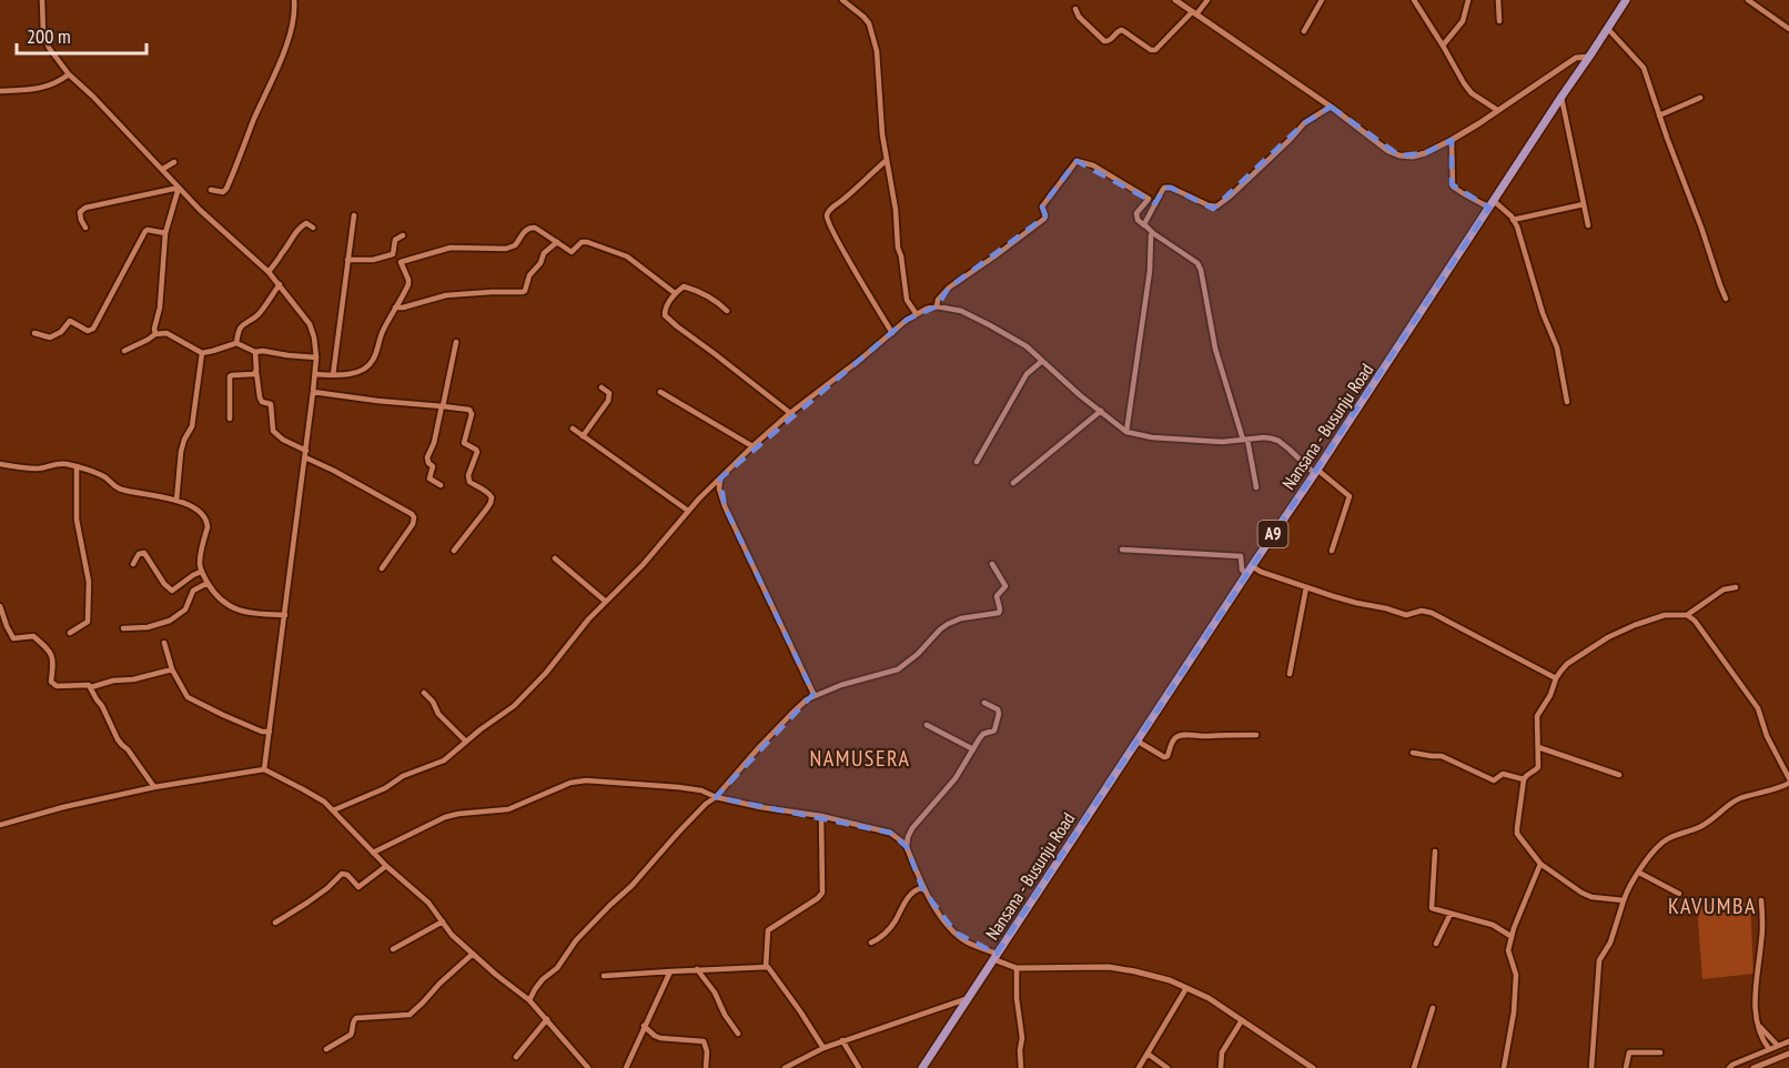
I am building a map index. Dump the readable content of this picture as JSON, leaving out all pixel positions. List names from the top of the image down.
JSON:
{
  "streets": {
    "main road": ["Nansana - Busunju Road", "A9"]
  },
  "districts": ["NAMUSERA", "KAVUMBA"],
  "scale_bar": "200 m"
}
